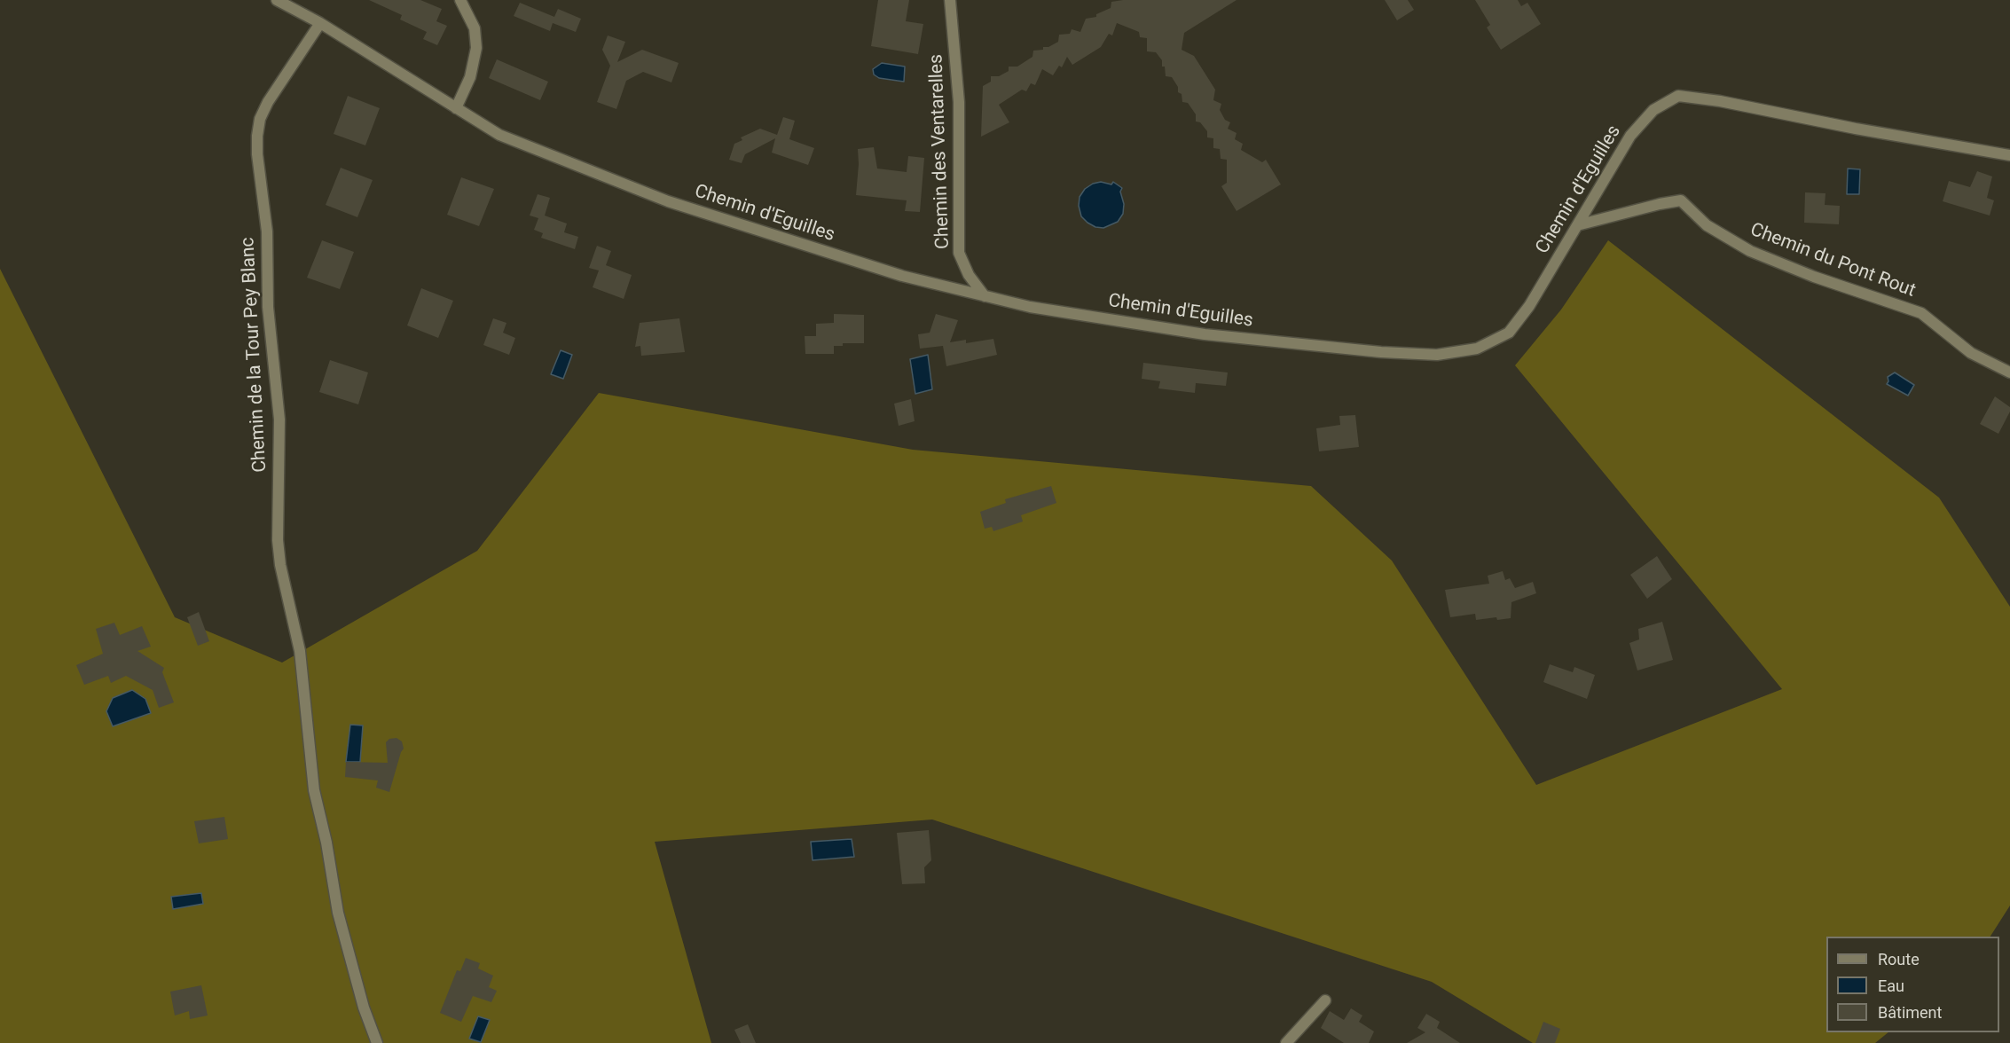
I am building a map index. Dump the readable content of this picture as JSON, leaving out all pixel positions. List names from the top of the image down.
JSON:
{
  "streets": {
    "street": [
      "Chemin des Ventarelles",
      "Chemin d'Eguilles",
      "Chemin du Pont Rout",
      "Chemin de la Tour Pey Blanc"
    ]
  },
  "crossings": [
    ["Chemin des Ventarelles", "Chemin d'Eguilles"],
    ["Chemin d'Eguilles", "Chemin du Pont Rout"],
    ["Chemin d'Eguilles", "Chemin de la Tour Pey Blanc"]
  ],
  "legend": ["Route", "Eau", "Bâtiment"]
}
